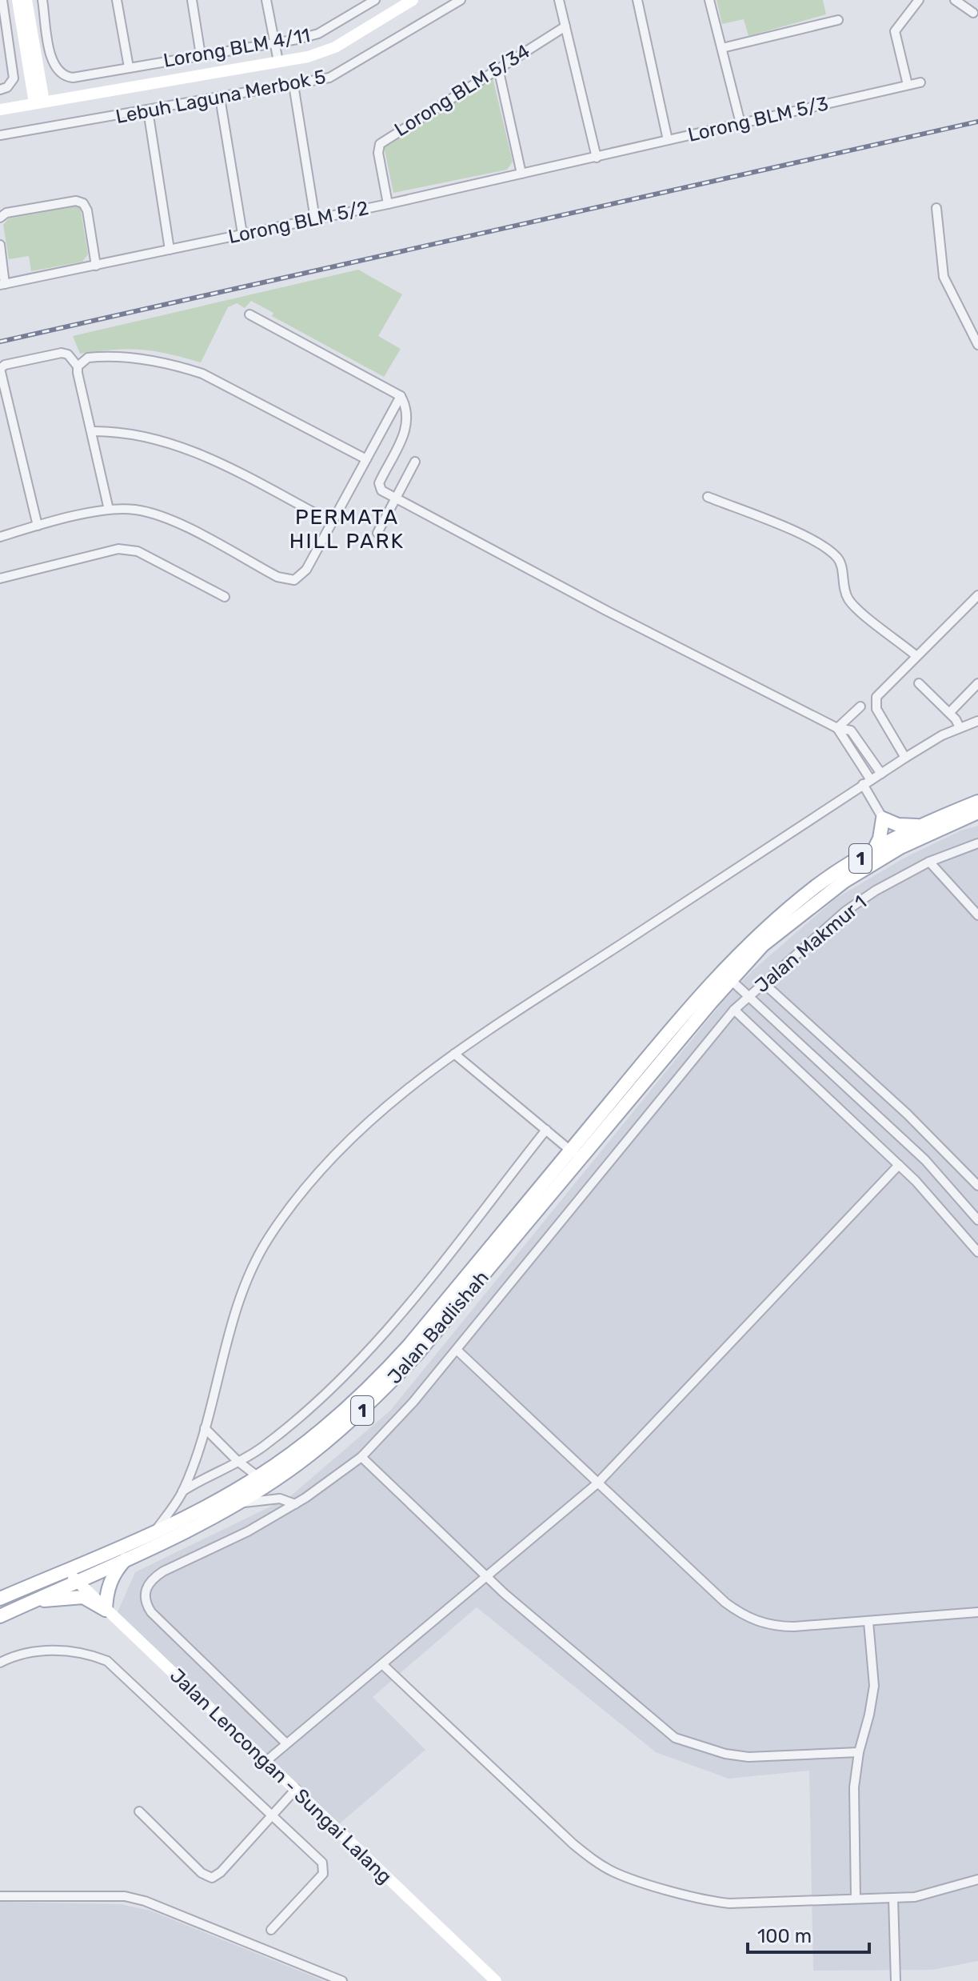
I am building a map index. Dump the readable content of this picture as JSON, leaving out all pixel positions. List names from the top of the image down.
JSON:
{
  "streets": {
    "main road": ["1", "Jalan Badlishah"],
    "street": [
      "Lorong BLM 4/11",
      "Lorong BLM 5/34",
      "Lebuh Laguna Merbok 5",
      "Lorong BLM 5/3",
      "Lorong BLM 5/2",
      "Jalan Makmur 1",
      "Jalan Lencongan - Sungai Lalang"
    ]
  },
  "crossings": [
    ["Lorong BLM 5/34", "Lorong BLM 5/2"],
    ["Lorong BLM 5/3", "Lorong BLM 5/2"],
    ["1", "Jalan Badlishah"],
    ["Jalan Badlishah", "Jalan Lencongan - Sungai Lalang"]
  ],
  "districts": ["PERMATA HILL PARK"],
  "scale_bar": "100 m"
}
